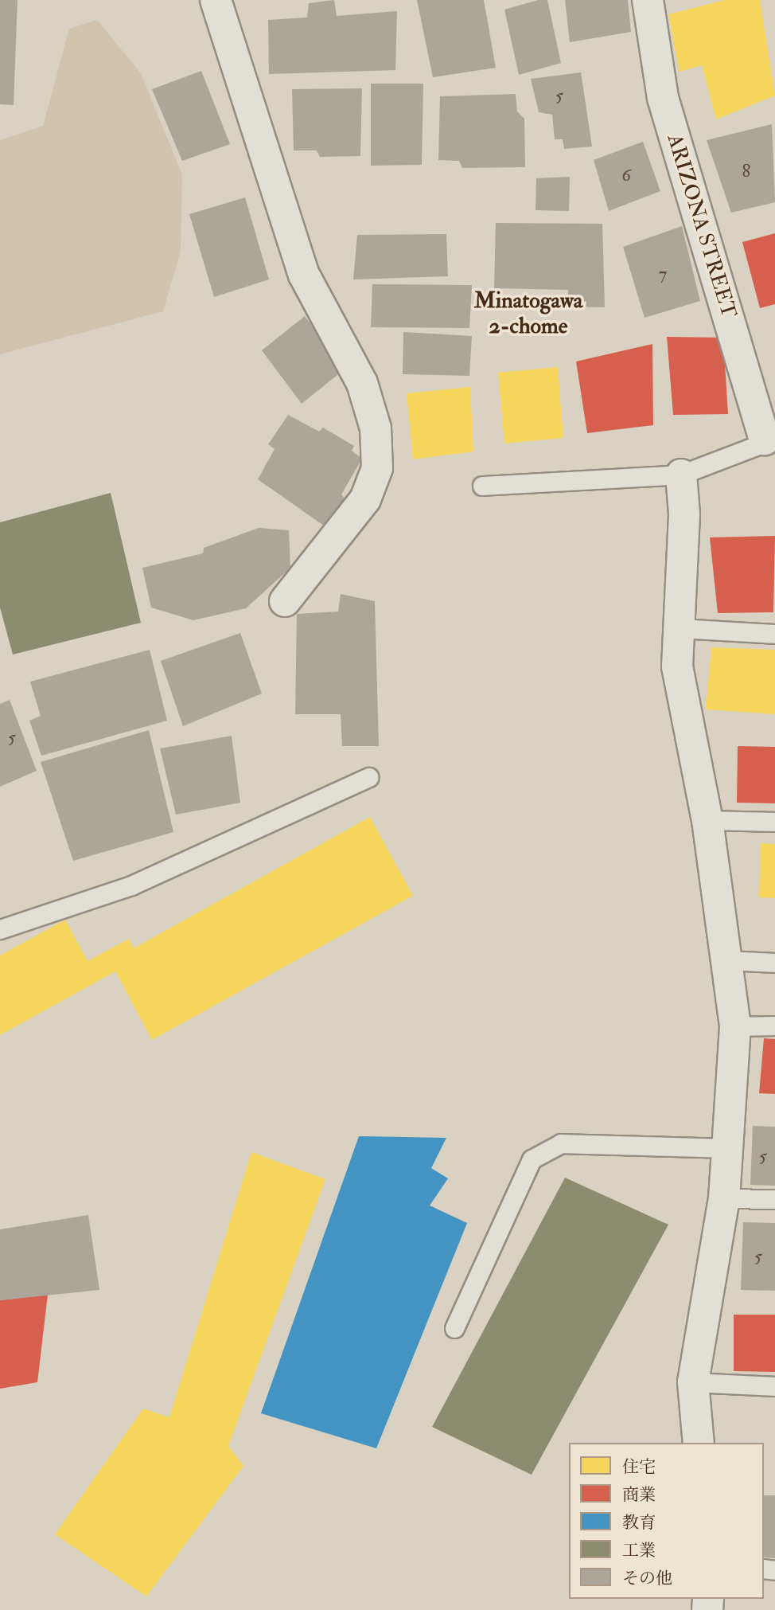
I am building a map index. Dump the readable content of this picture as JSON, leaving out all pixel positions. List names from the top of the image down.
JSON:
{
  "streets": {
    "street": ["ARIZONA STREET"]
  },
  "districts": ["Minatogawa 2-chome"],
  "house_numbers": [
    "5",
    "8",
    "6",
    "7",
    "5",
    "5",
    "5"
  ],
  "legend": [
    "住宅",
    "商業",
    "教育",
    "工業",
    "その他"
  ]
}
